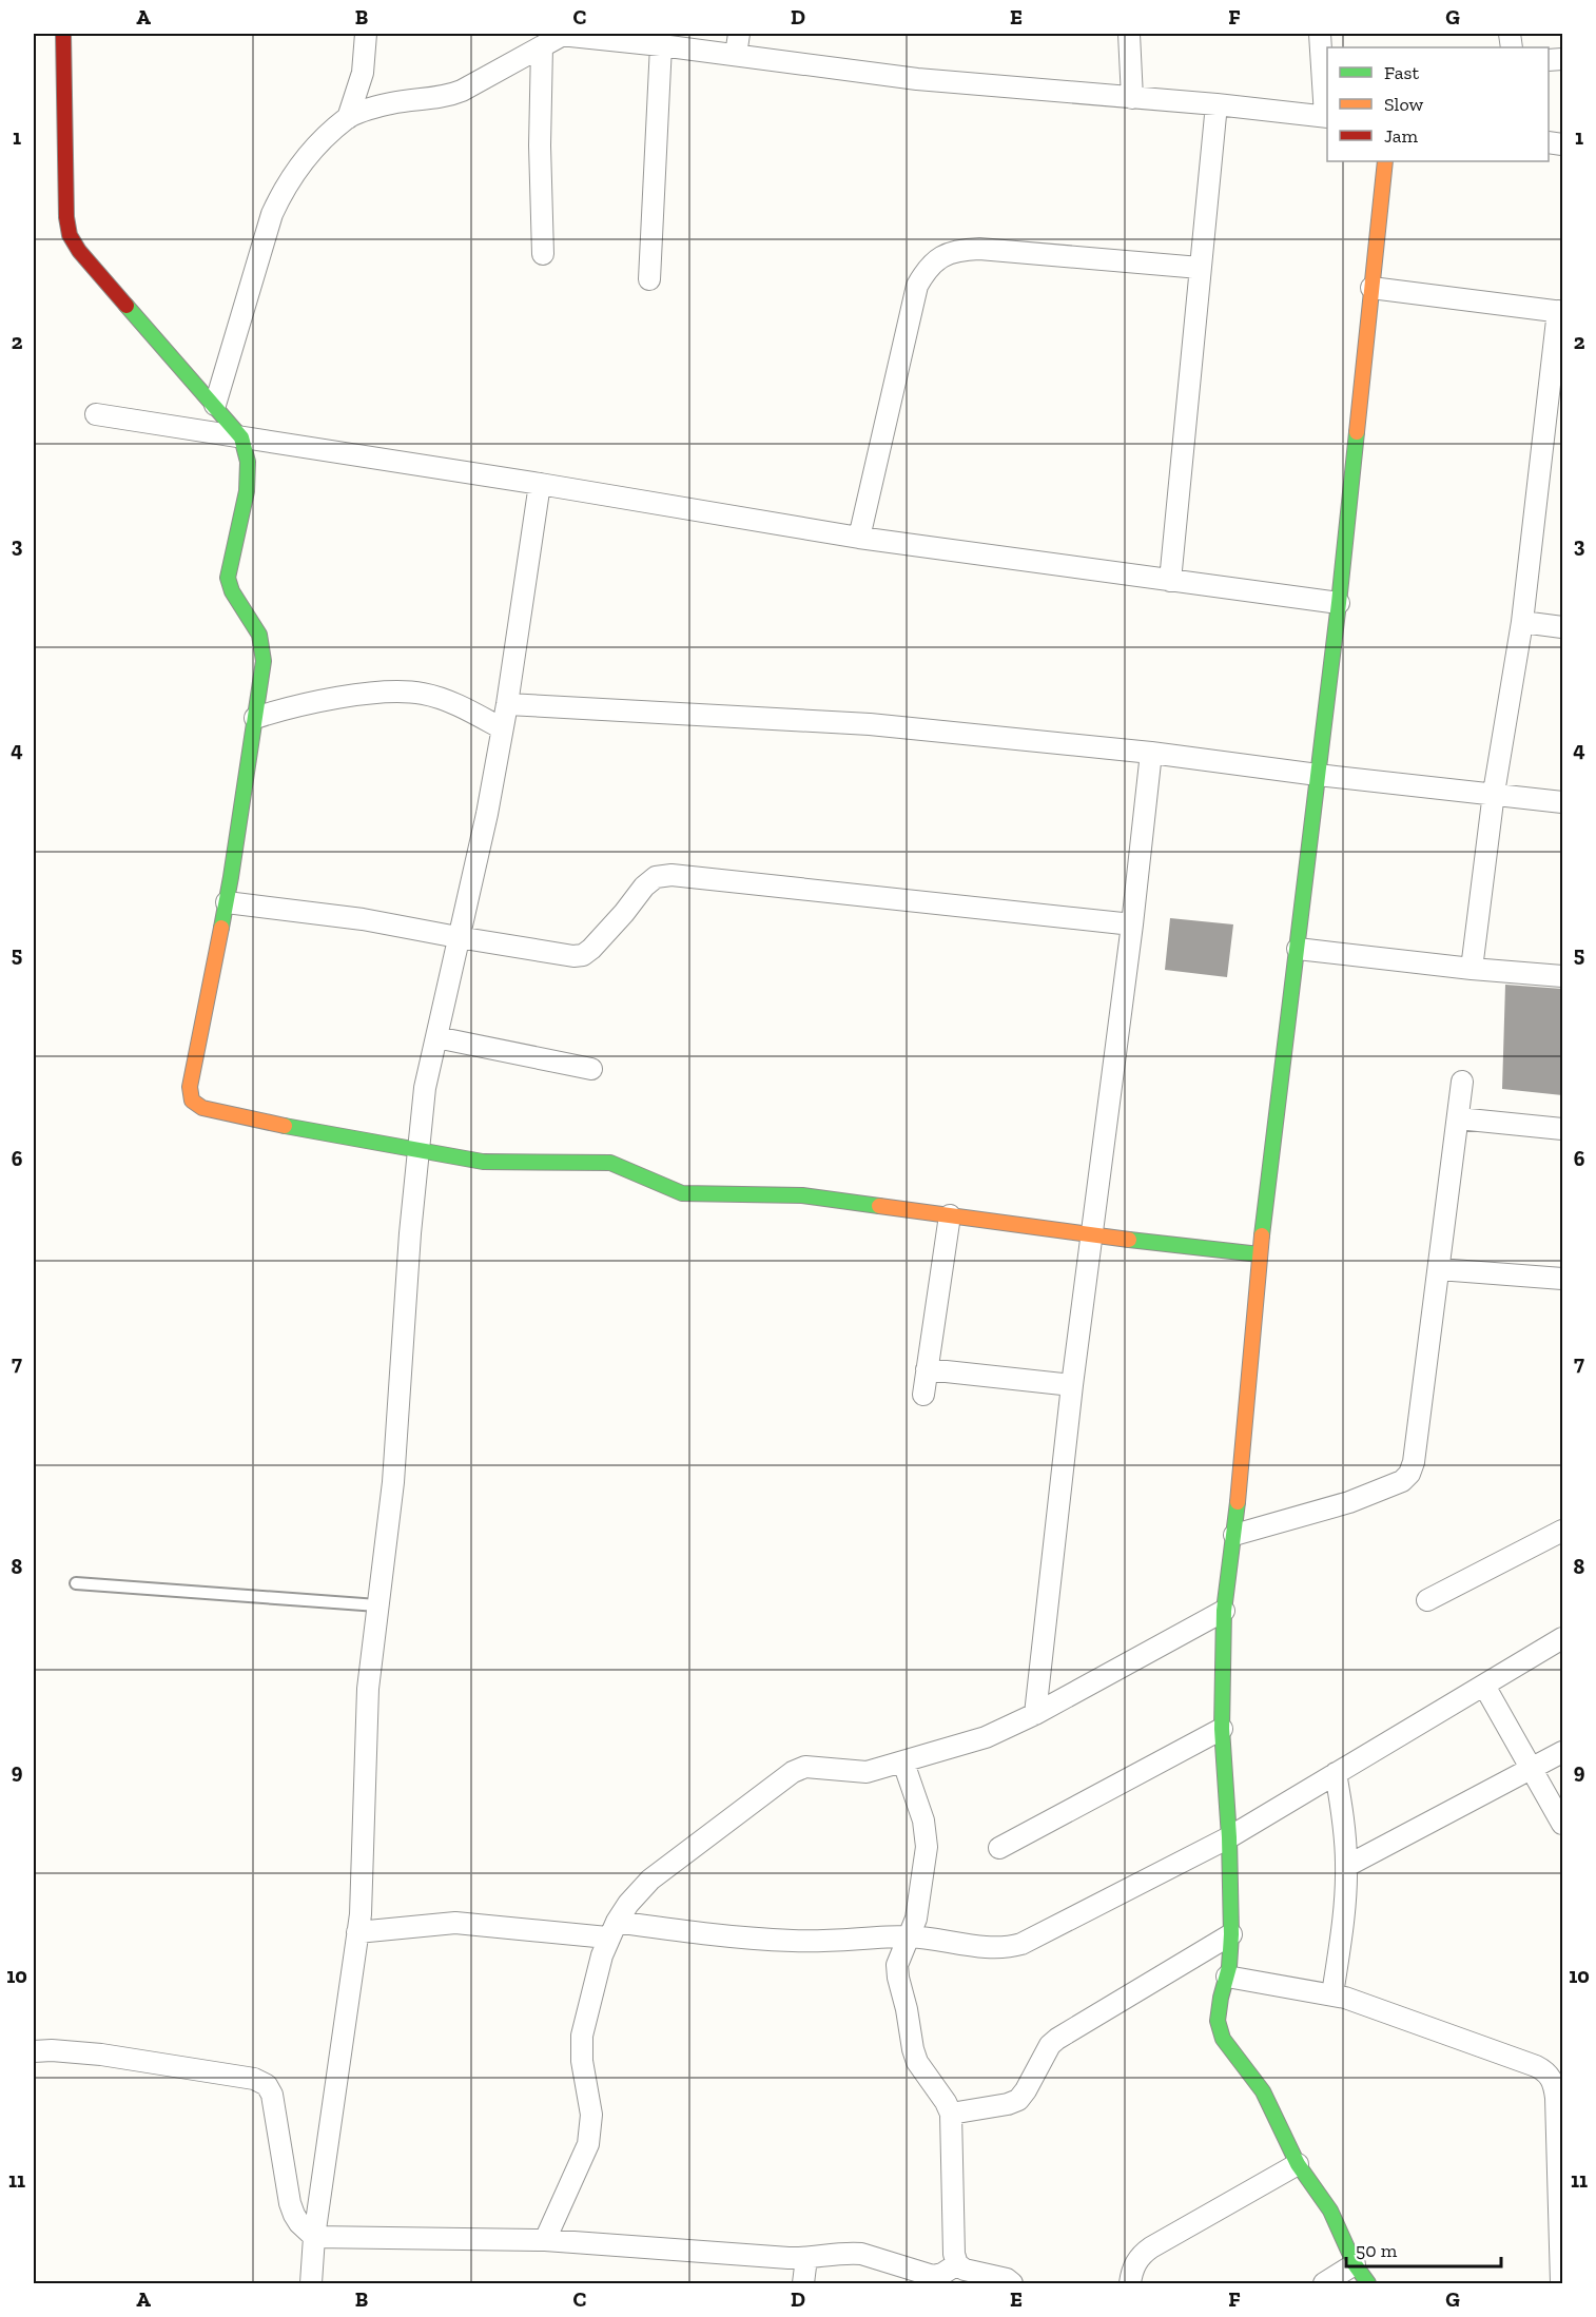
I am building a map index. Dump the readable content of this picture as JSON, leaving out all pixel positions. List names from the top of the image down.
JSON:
{
  "legend": ["Fast", "Slow", "Jam"],
  "scale_bar": "50 m",
  "grid": {
    "columns": [
      "A",
      "B",
      "C",
      "D",
      "E",
      "F",
      "G"
    ],
    "rows": [
      "1",
      "2",
      "3",
      "4",
      "5",
      "6",
      "7",
      "8",
      "9",
      "10",
      "11"
    ]
  }
}
